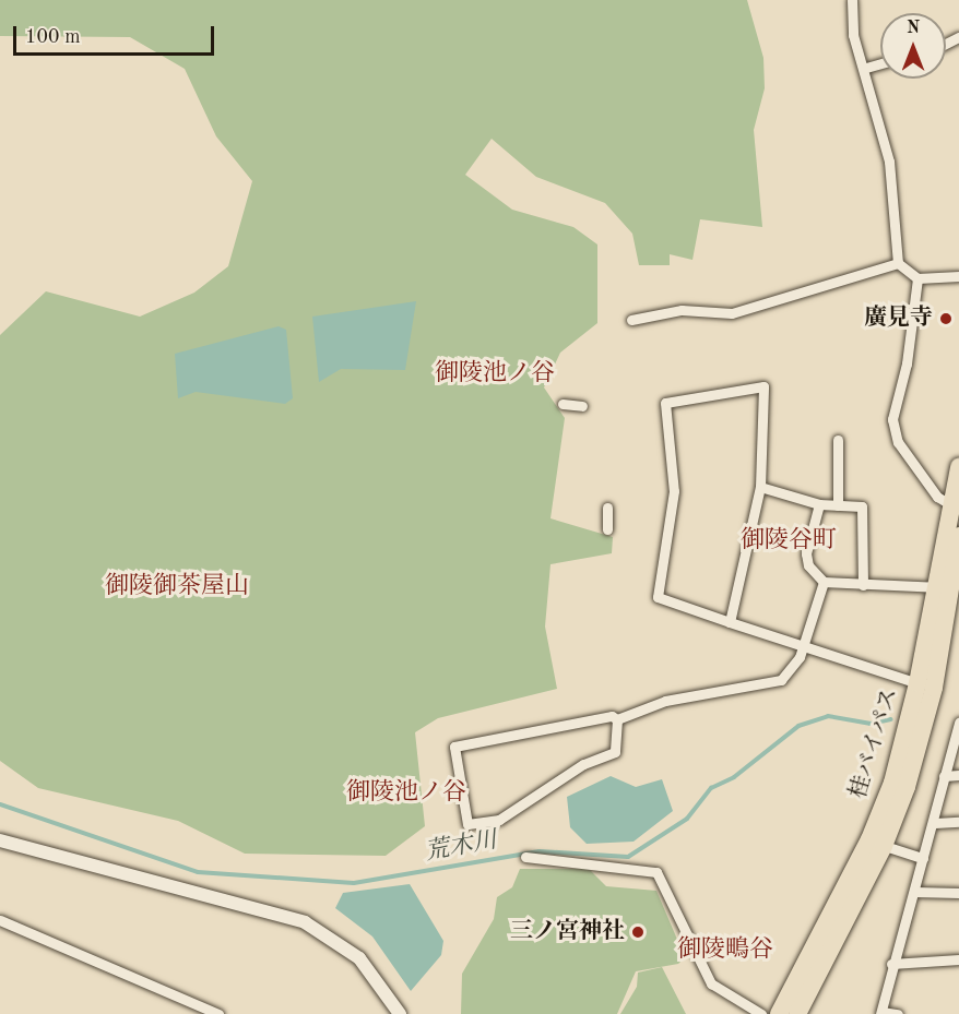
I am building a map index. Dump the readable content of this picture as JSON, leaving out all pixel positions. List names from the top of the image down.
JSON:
{
  "streets": {
    "highway": ["桂バイパス"]
  },
  "districts": [
    "御陵池ノ谷",
    "御陵谷町",
    "御陵御茶屋山",
    "御陵池ノ谷",
    "御陵鴫谷"
  ],
  "water": ["荒木川"],
  "places": ["廣見寺", "三ノ宮神社"],
  "scale_bar": "100 m",
  "north": "top"
}
